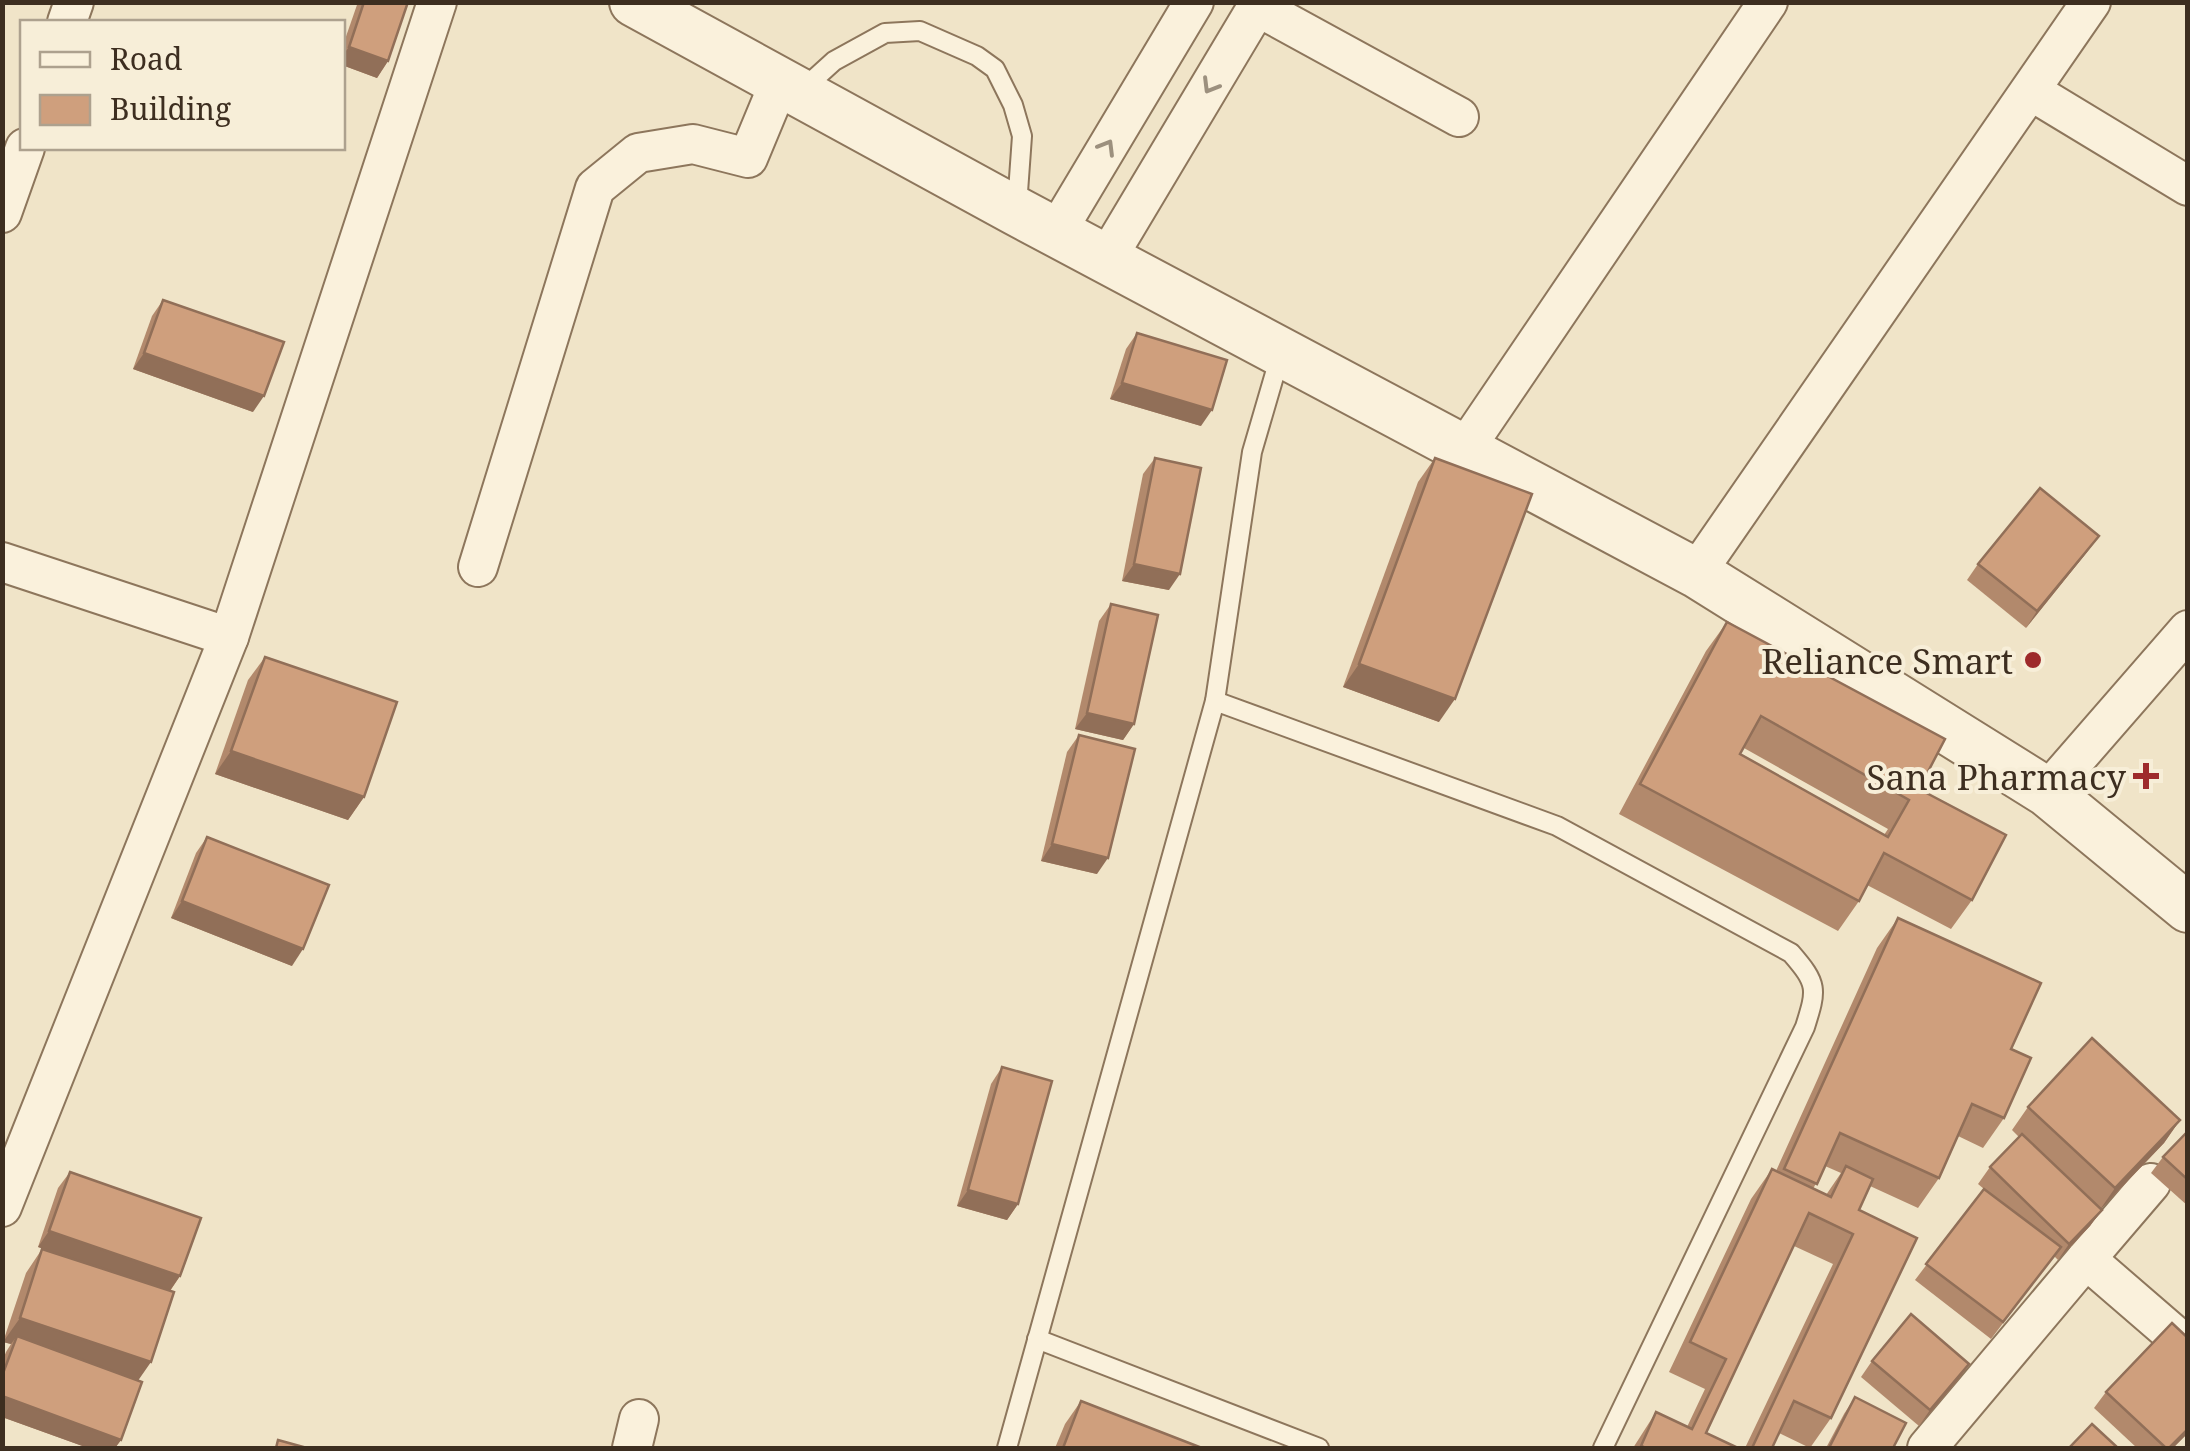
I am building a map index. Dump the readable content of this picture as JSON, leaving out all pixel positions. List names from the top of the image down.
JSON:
{
  "places": {
    "other": ["Reliance Smart"],
    "health": ["Sana Pharmacy"]
  },
  "legend": ["Road", "Building"]
}
